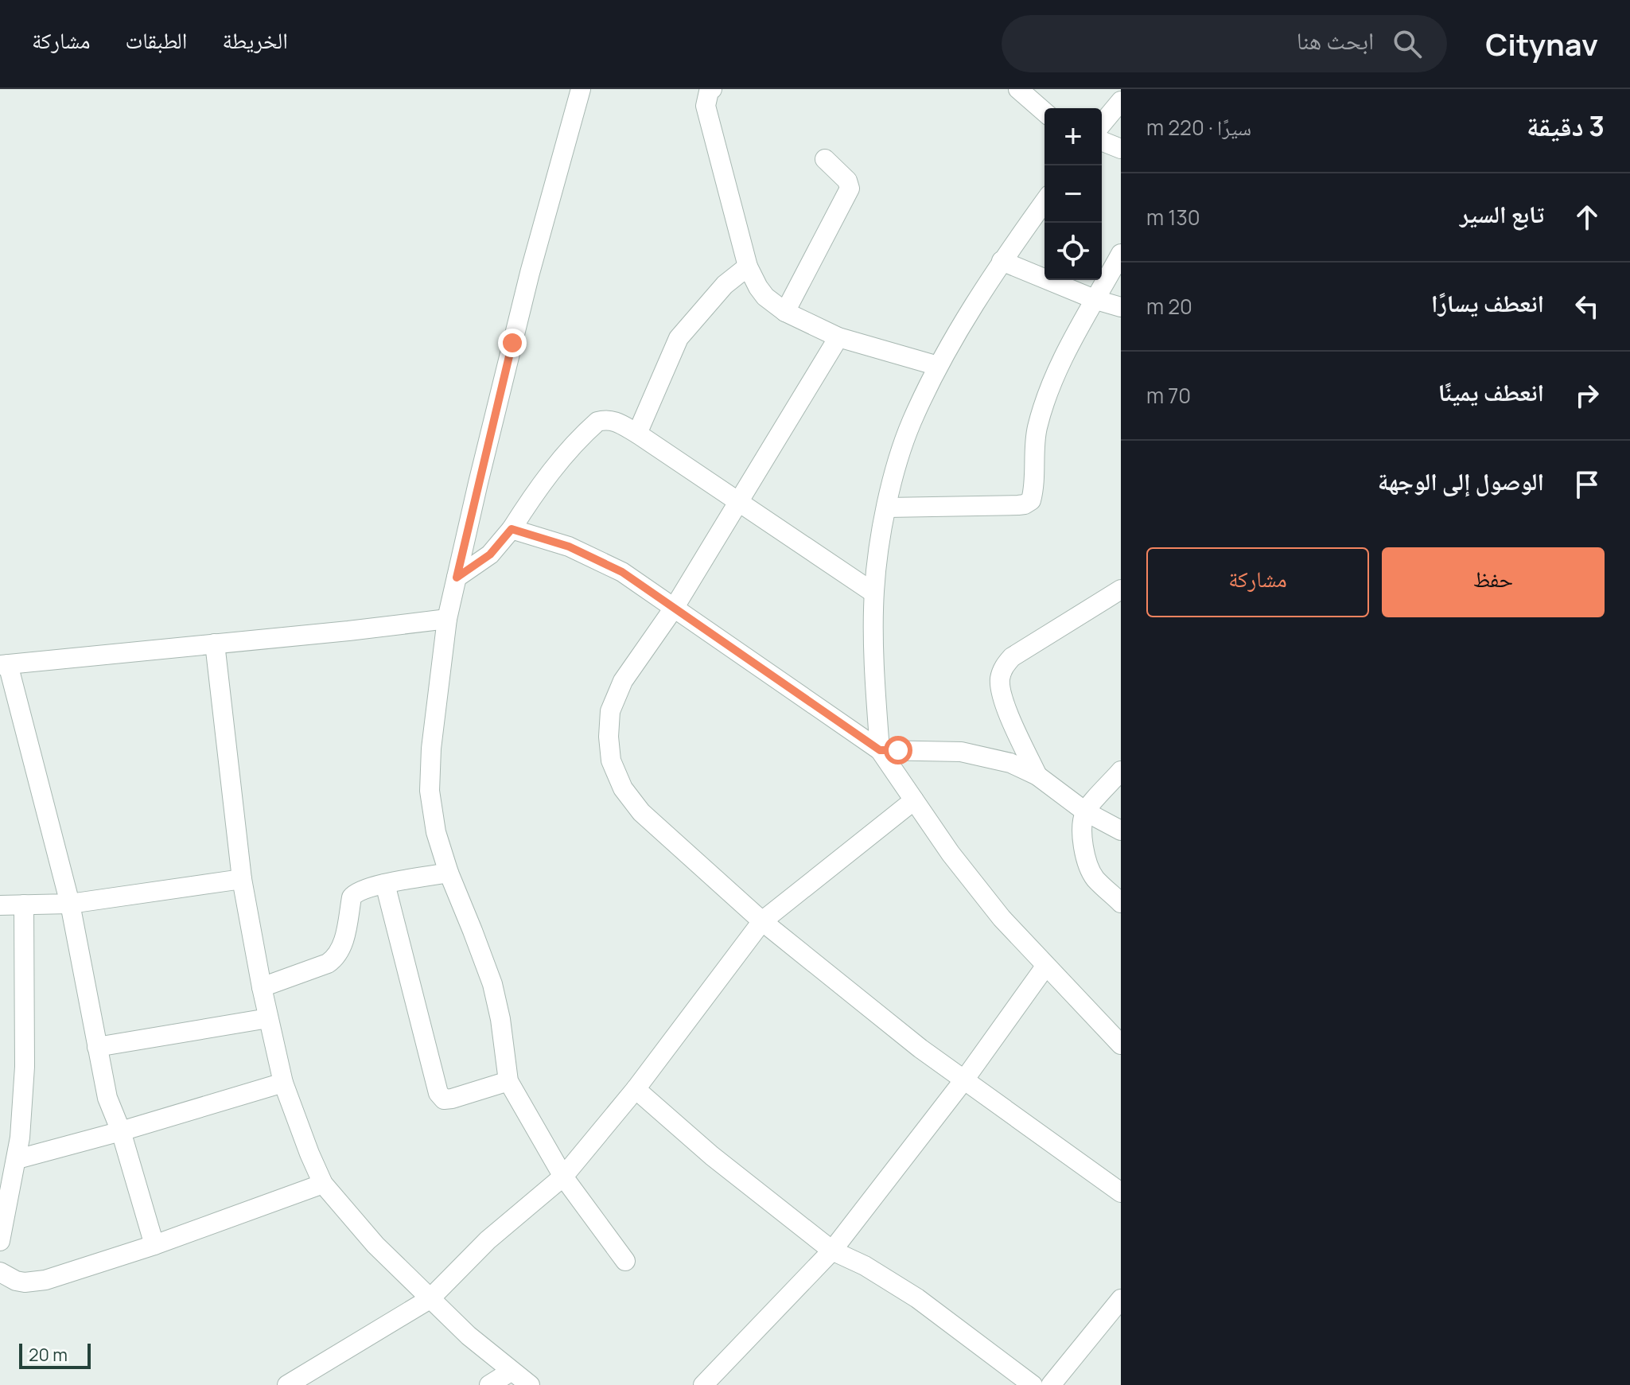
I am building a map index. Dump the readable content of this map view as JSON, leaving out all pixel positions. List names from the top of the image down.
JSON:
{
  "scale_bar": "20 m",
  "page": {
    "header": "Citynav",
    "search": "ابحث هنا",
    "nav": ["الخريطة", "الطبقات", "مشاركة"],
    "heading": ["3 دقيقة", "سيرًا · 220 m"],
    "map_buttons": ["+", "−"],
    "list": [
      ["تابع السير", "130 m"],
      ["انعطف يسارًا", "20 m"],
      ["انعطف يمينًا", "70 m"],
      "الوصول إلى الوجهة"
    ],
    "buttons": ["حفظ", "مشاركة"],
    "scale": "20 m"
  }
}
